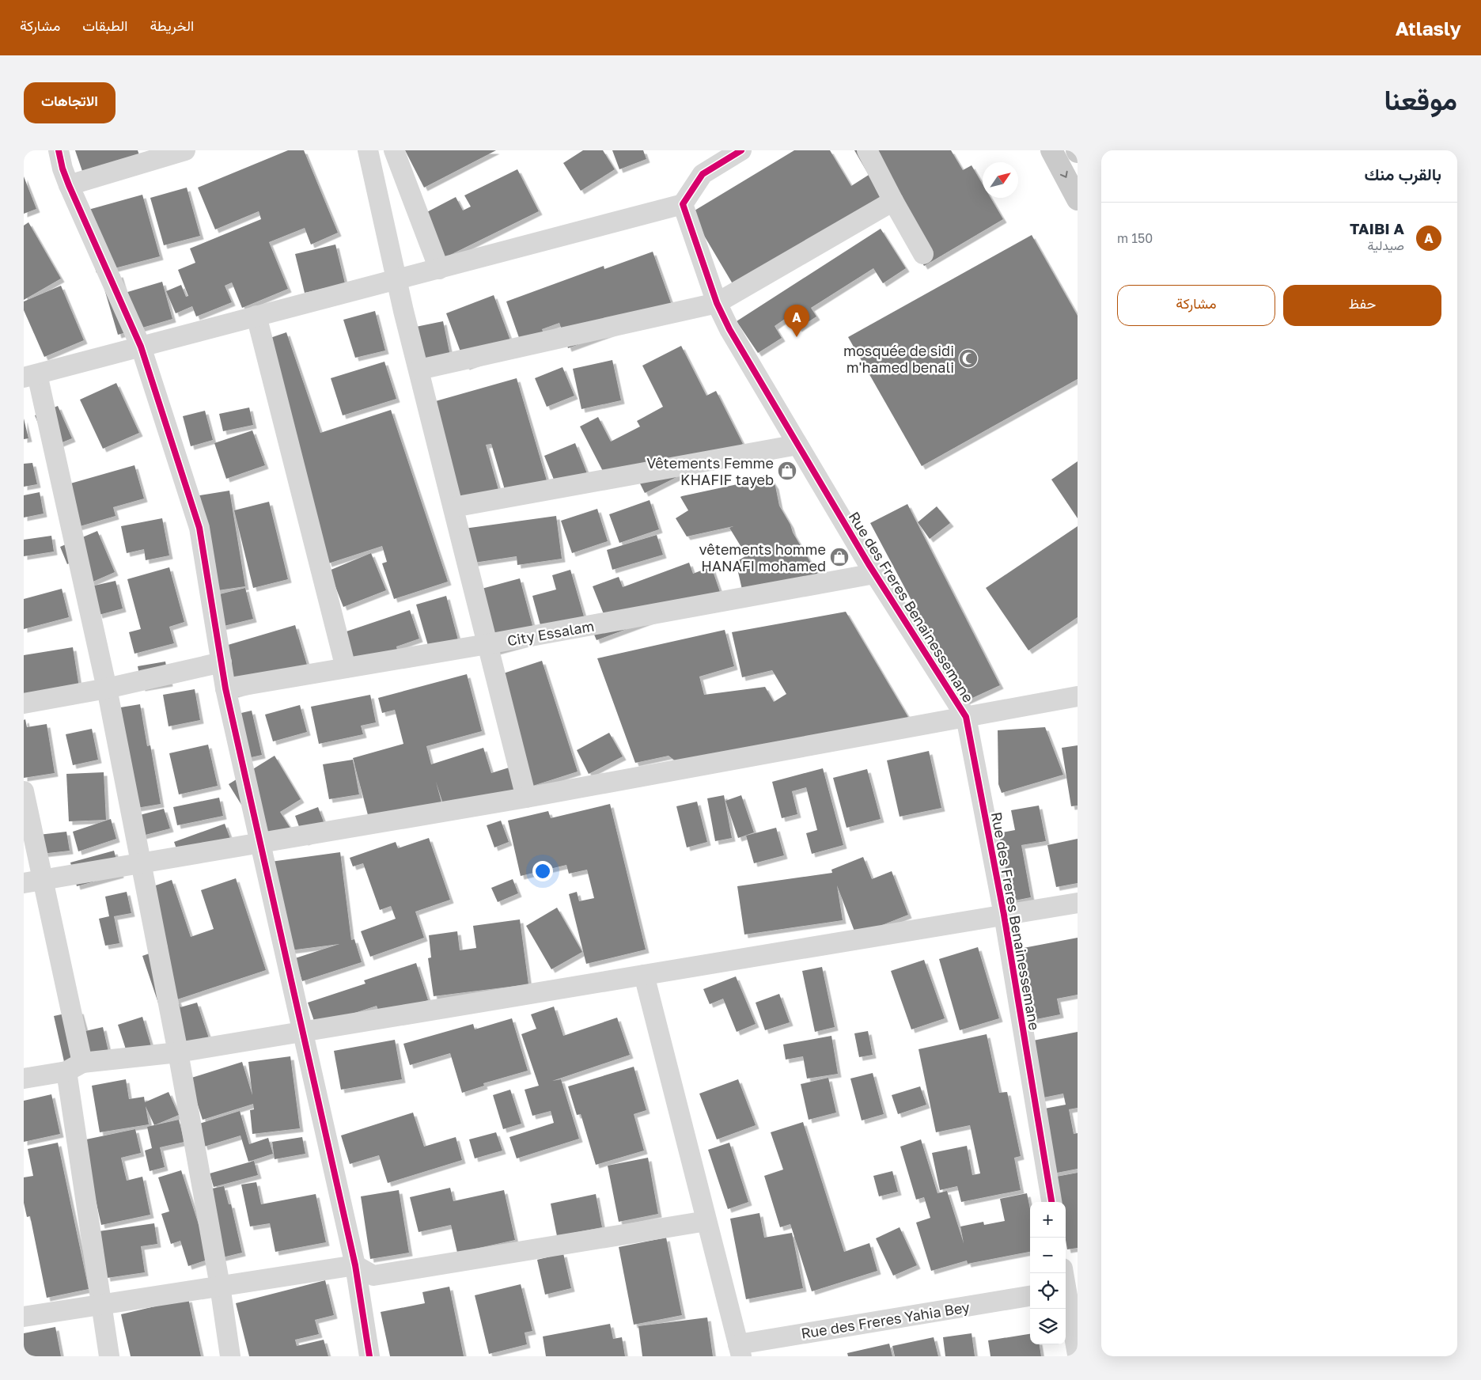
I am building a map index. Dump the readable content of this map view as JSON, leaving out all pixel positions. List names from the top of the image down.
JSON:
{
  "streets": {
    "street": ["Rue des Freres Benainessemane", "City Essalam", "Rue des Freres Yahia Bey"]
  },
  "crossings": [
    ["Rue des Freres Benainessemane", "City Essalam"]
  ],
  "places": {
    "mosque": ["mosquée de sidi m'hamed benali"],
    "shop": ["Vêtements Femme KHAFIF tayeb", "vêtements homme HANAFI mohamed"]
  },
  "north": "top right",
  "page": {
    "header": "Atlasly",
    "nav": ["الخريطة", "الطبقات", "مشاركة"],
    "title": "موقعنا",
    "buttons": [
      "الاتجاهات",
      ["حفظ", "مشاركة"]
    ],
    "heading": "بالقرب منك",
    "list": [
      {
        "mark": "A",
        "name": "TAIBI A",
        "note": "صيدلية",
        "value": "150 m"
      }
    ],
    "pins": "A",
    "map_buttons": ["+", "−"]
  }
}
